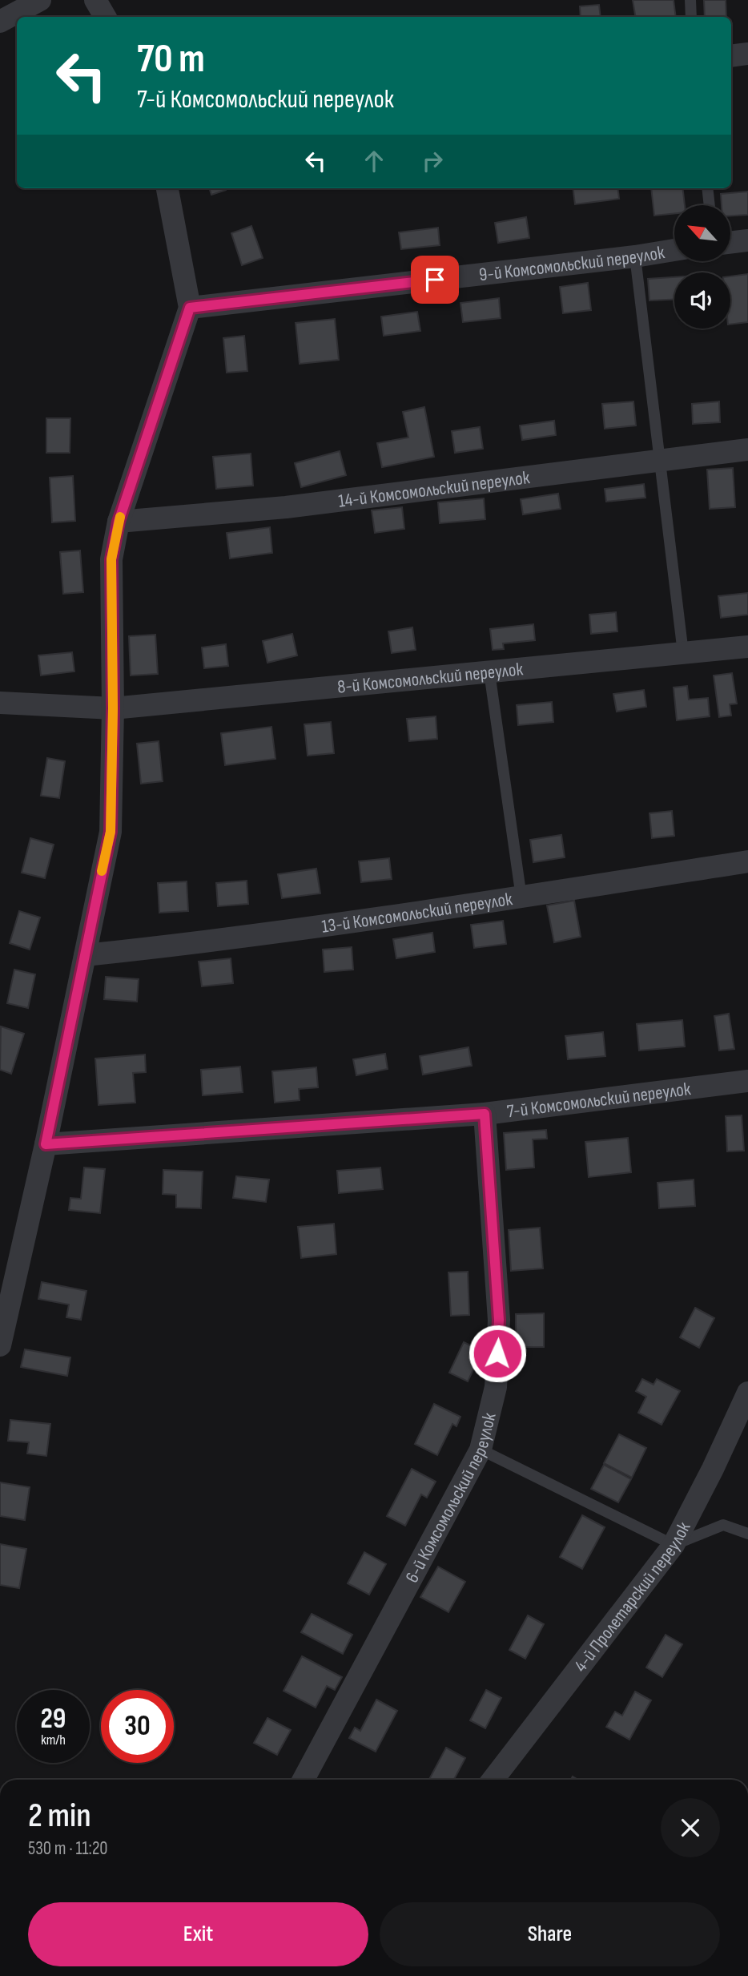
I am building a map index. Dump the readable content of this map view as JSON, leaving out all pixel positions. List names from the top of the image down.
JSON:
{
  "streets": {
    "street": [
      "9-й Комсомольский переулок",
      "14-й Комсомольский переулок",
      "8-й Комсомольский переулок",
      "13-й Комсомольский переулок",
      "7-й Комсомольский переулок",
      "6-й Комсомольский переулок",
      "4-й Пролетарский переулок"
    ]
  },
  "crossings": [
    ["7-й Комсомольский переулок", "6-й Комсомольский переулок"]
  ],
  "north": "top left",
  "page": {
    "turn": ["70 m", "7-й Комсомольский переулок"],
    "speed": "29 km/h",
    "limit": "30",
    "heading": ["2 min", "530 m · 11:20"],
    "buttons": ["Exit", "Share"]
  }
}
